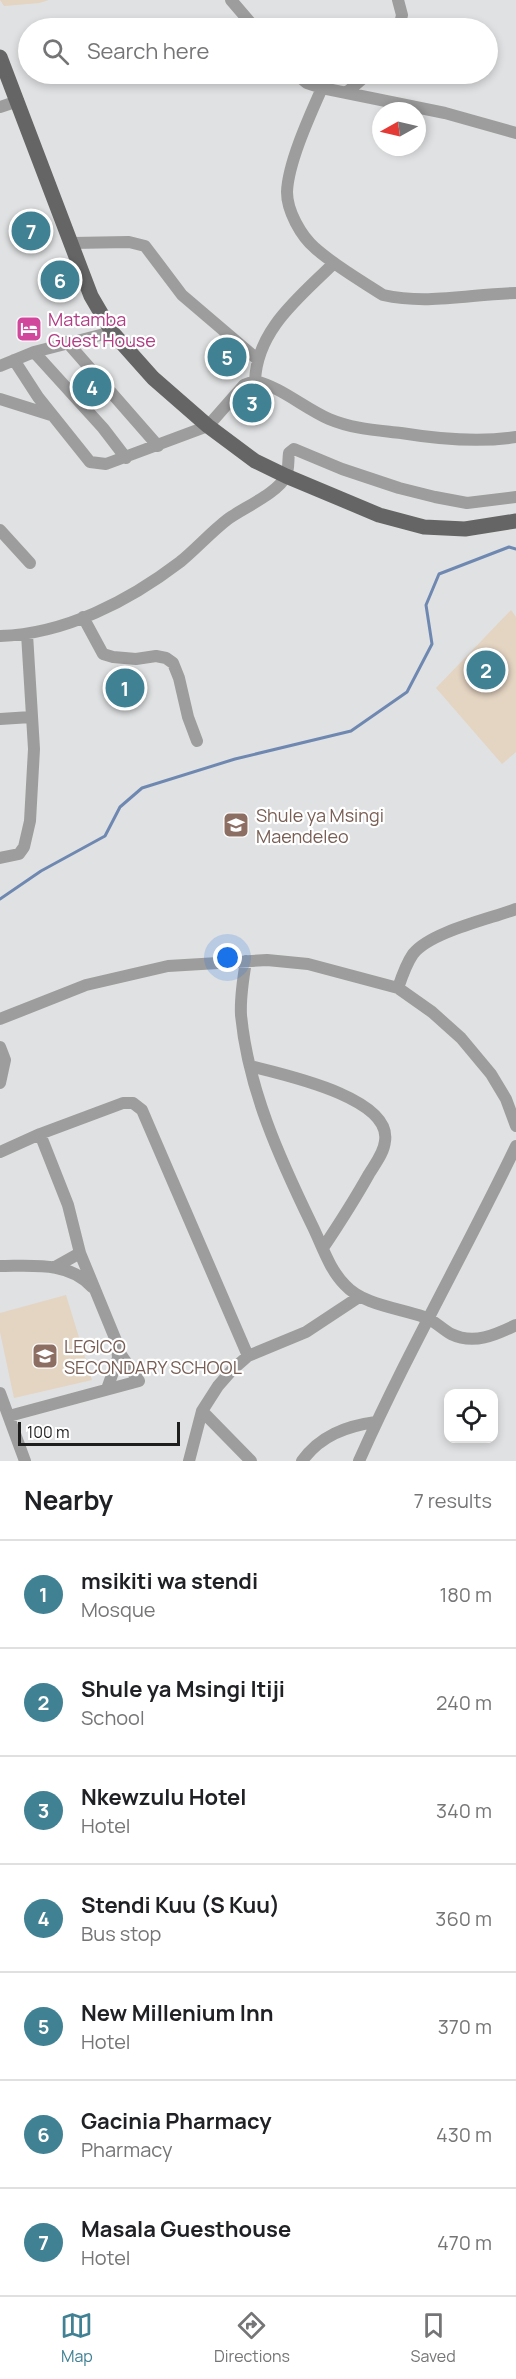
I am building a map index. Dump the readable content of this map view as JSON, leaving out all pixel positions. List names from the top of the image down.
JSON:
{
  "places": {
    "hotel": ["Matamba Guest House"],
    "school or university": ["Shule ya Msingi Maendeleo", "LEGICO SECONDARY SCHOOL"]
  },
  "scale_bar": "100 m",
  "north": "left",
  "page": {
    "search": "Search here",
    "pins": [
      "7",
      "6",
      "5",
      "4",
      "3",
      "2",
      "1"
    ],
    "scale": "100 m",
    "heading": ["Nearby", "7 results"],
    "list": [
      {
        "mark": "1",
        "name": "msikiti wa stendi",
        "note": "Mosque",
        "value": "180 m"
      },
      {
        "mark": "2",
        "name": "Shule ya Msingi Itiji",
        "note": "School",
        "value": "240 m"
      },
      {
        "mark": "3",
        "name": "Nkewzulu Hotel",
        "note": "Hotel",
        "value": "340 m"
      },
      {
        "mark": "4",
        "name": "Stendi Kuu (S Kuu)",
        "note": "Bus stop",
        "value": "360 m"
      },
      {
        "mark": "5",
        "name": "New Millenium Inn",
        "note": "Hotel",
        "value": "370 m"
      },
      {
        "mark": "6",
        "name": "Gacinia Pharmacy",
        "note": "Pharmacy",
        "value": "430 m"
      },
      {
        "mark": "7",
        "name": "Masala Guesthouse",
        "note": "Hotel",
        "value": "470 m"
      }
    ],
    "nav": ["Map", "Directions", "Saved"]
  }
}
